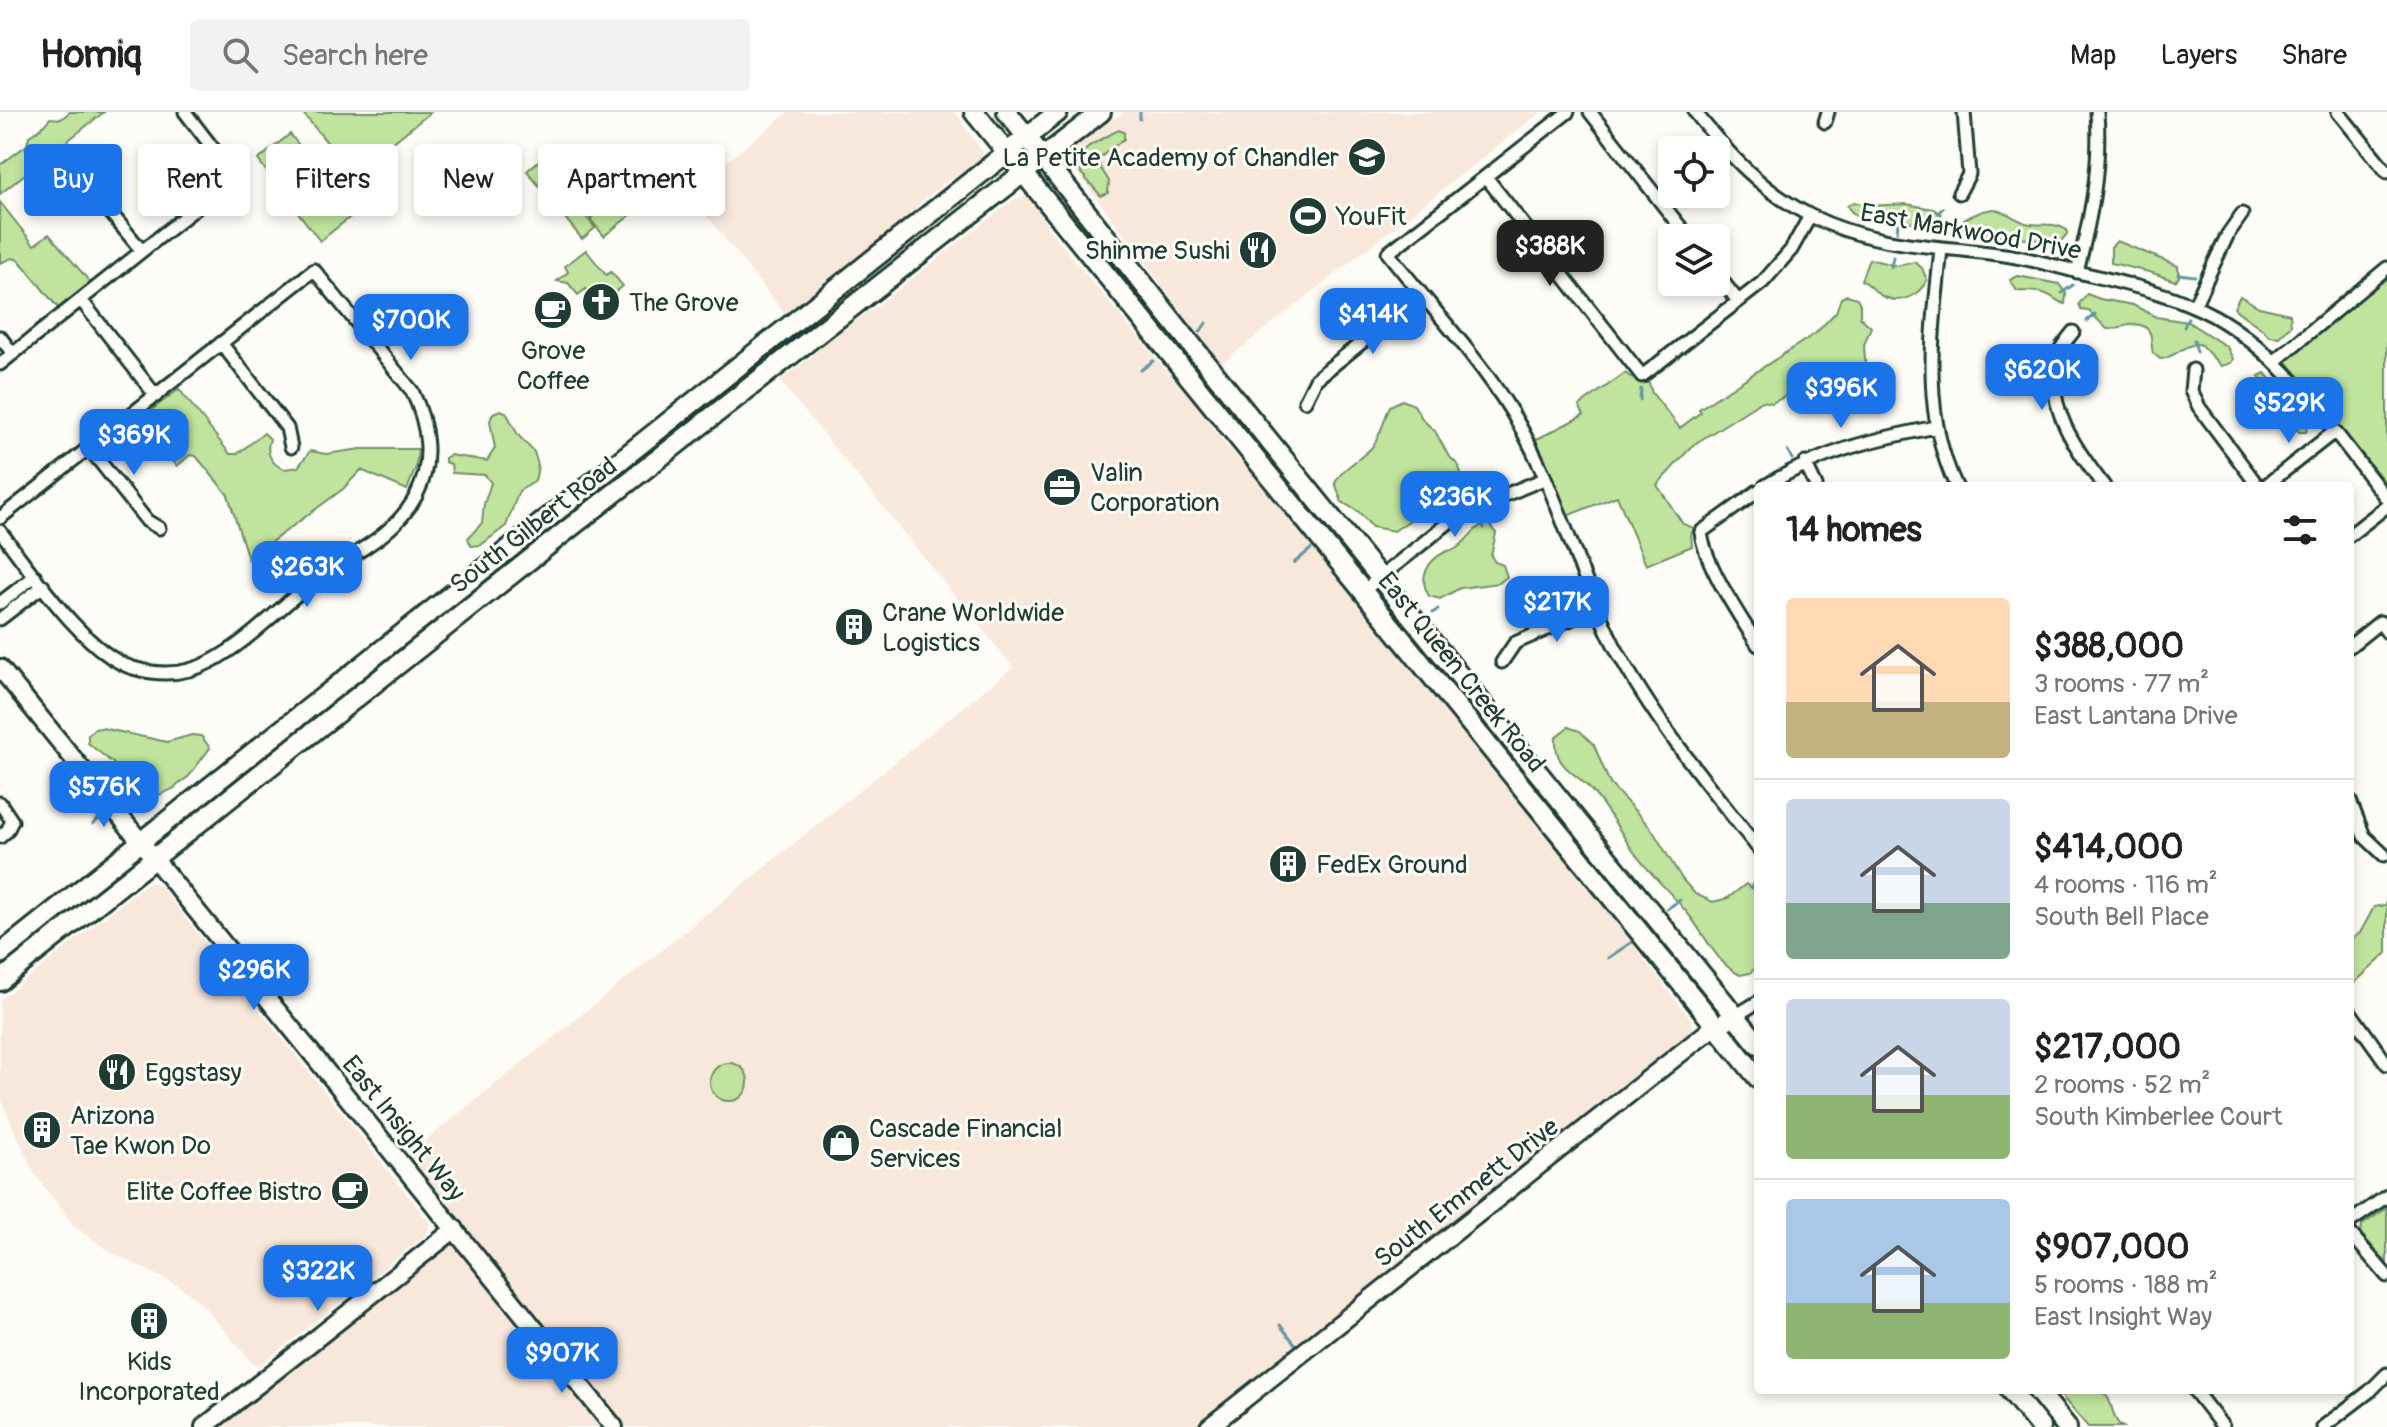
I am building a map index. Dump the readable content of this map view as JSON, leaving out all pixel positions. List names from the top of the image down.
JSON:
{
  "streets": {
    "main road": ["South Gilbert Road", "East Queen Creek Road"],
    "street": ["East Markwood Drive", "East Insight Way", "South Emmett Drive"]
  },
  "crossings": [
    ["South Gilbert Road", "East Queen Creek Road"],
    ["South Gilbert Road", "East Insight Way"],
    ["East Queen Creek Road", "South Emmett Drive"]
  ],
  "places": {
    "school or university": ["La Petite Academy of Chandler"],
    "sports": ["YouFit"],
    "restaurant": ["Shinme Sushi", "Eggstasy"],
    "church": ["The Grove"],
    "cafe": ["Grove Coffee", "Elite Coffee Bistro"],
    "office": ["Valin Corporation"],
    "building": [
      "Crane Worldwide Logistics",
      "FedEx Ground",
      "Arizona Tae Kwon Do",
      "Kids Incorporated"
    ],
    "shop": ["Cascade Financial Services"]
  },
  "page": {
    "header": "Homiq",
    "search": "Search here",
    "nav": ["Map", "Layers", "Share"],
    "chip": [
      "Buy",
      "Rent",
      "Filters",
      "New",
      "Apartment"
    ],
    "price": [
      "$388K",
      "$414K",
      "$700K",
      "$620K",
      "$396K",
      "$529K",
      "$369K",
      "$236K",
      "$263K",
      "$217K",
      "$576K",
      "$296K",
      "$322K",
      "$907K"
    ],
    "heading": "14 homes",
    "list": [
      {
        "name": "$388,000",
        "note": "3 rooms · 77 m² · East Lantana Drive"
      },
      {
        "name": "$414,000",
        "note": "4 rooms · 116 m² · South Bell Place"
      },
      {
        "name": "$217,000",
        "note": "2 rooms · 52 m² · South Kimberlee Court"
      },
      {
        "name": "$907,000",
        "note": "5 rooms · 188 m² · East Insight Way"
      }
    ]
  }
}
